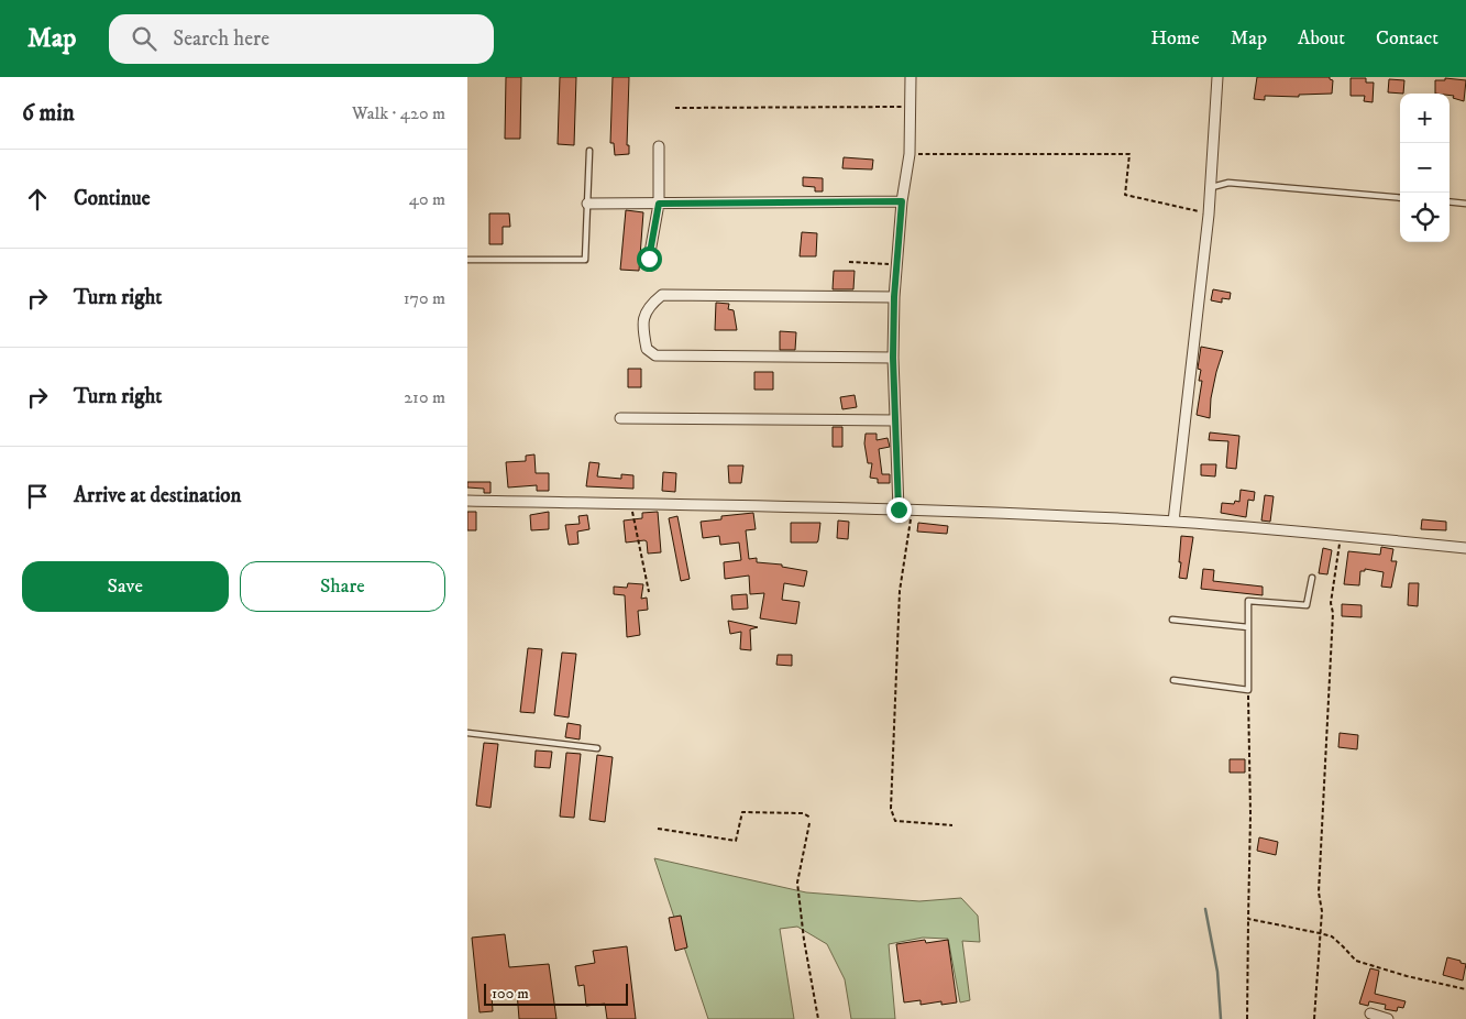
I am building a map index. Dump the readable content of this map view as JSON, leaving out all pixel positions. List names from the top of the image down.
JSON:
{
  "scale_bar": "100 m",
  "page": {
    "header": "Map",
    "search": "Search here",
    "nav": [
      "Home",
      "Map",
      "About",
      "Contact"
    ],
    "heading": ["6 min", "Walk · 420 m"],
    "map_buttons": ["+", "−"],
    "list": [
      ["Continue", "40 m"],
      ["Turn right", "170 m"],
      ["Turn right", "210 m"],
      "Arrive at destination"
    ],
    "buttons": ["Save", "Share"],
    "scale": "100 m"
  }
}
